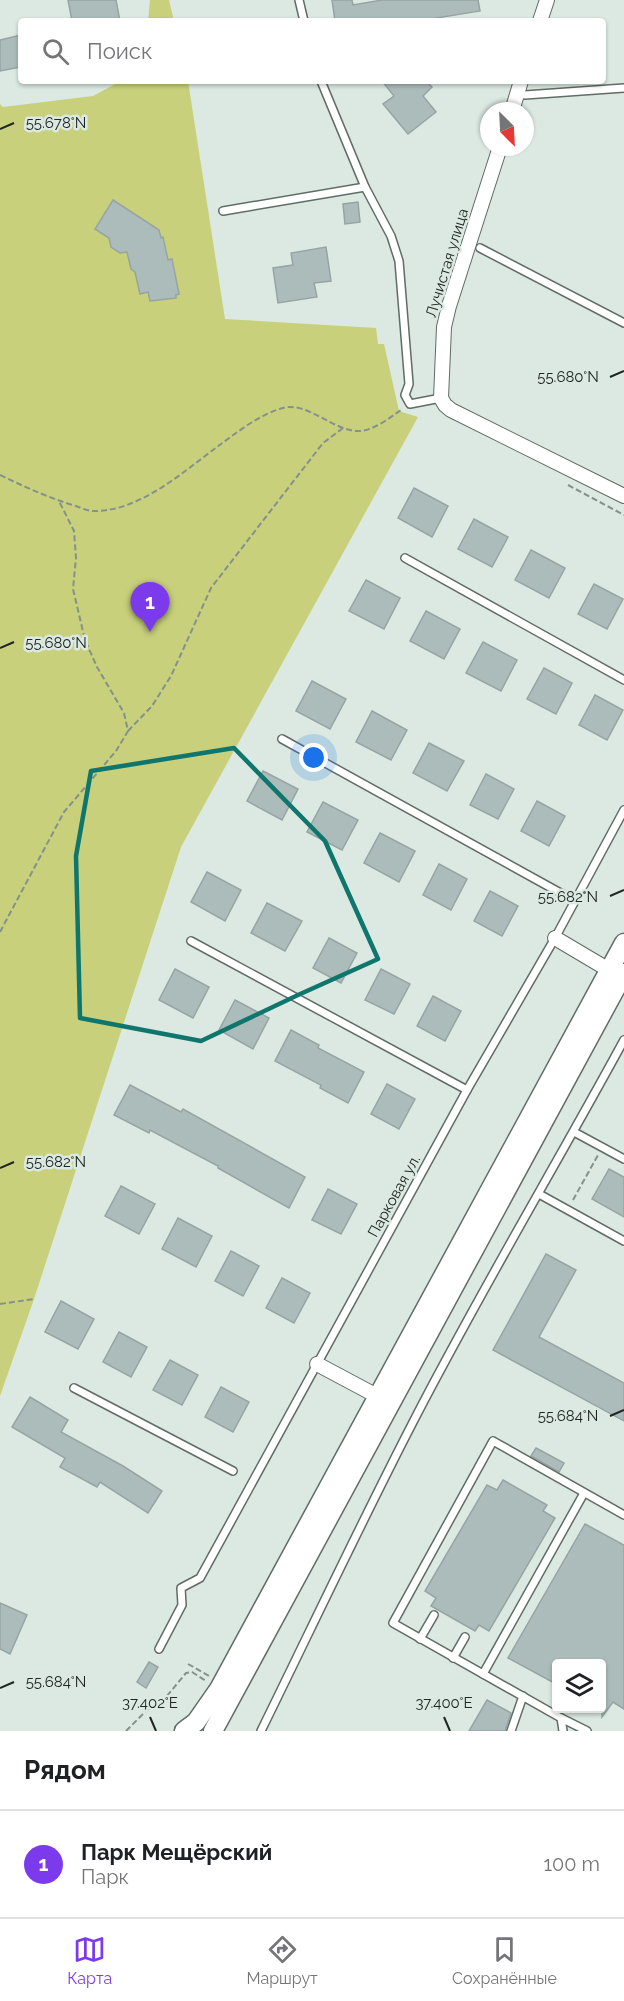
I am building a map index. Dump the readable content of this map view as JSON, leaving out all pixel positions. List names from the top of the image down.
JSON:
{
  "streets": {
    "street": ["Лучистая улица"],
    "lane": ["Парковая ул."]
  },
  "north": "bottom right",
  "page": {
    "search": "Поиск",
    "pins": "1",
    "heading": "Рядом",
    "list": [
      {
        "mark": "1",
        "name": "Парк Мещёрский",
        "note": "Парк",
        "value": "100 m"
      }
    ],
    "nav": ["Карта", "Маршрут", "Сохранённые"]
  },
  "coordinates": [
    "55.678°N",
    "55.680°N",
    "55.682°N",
    "55.684°N",
    "37.402°E",
    "37.400°E"
  ]
}
